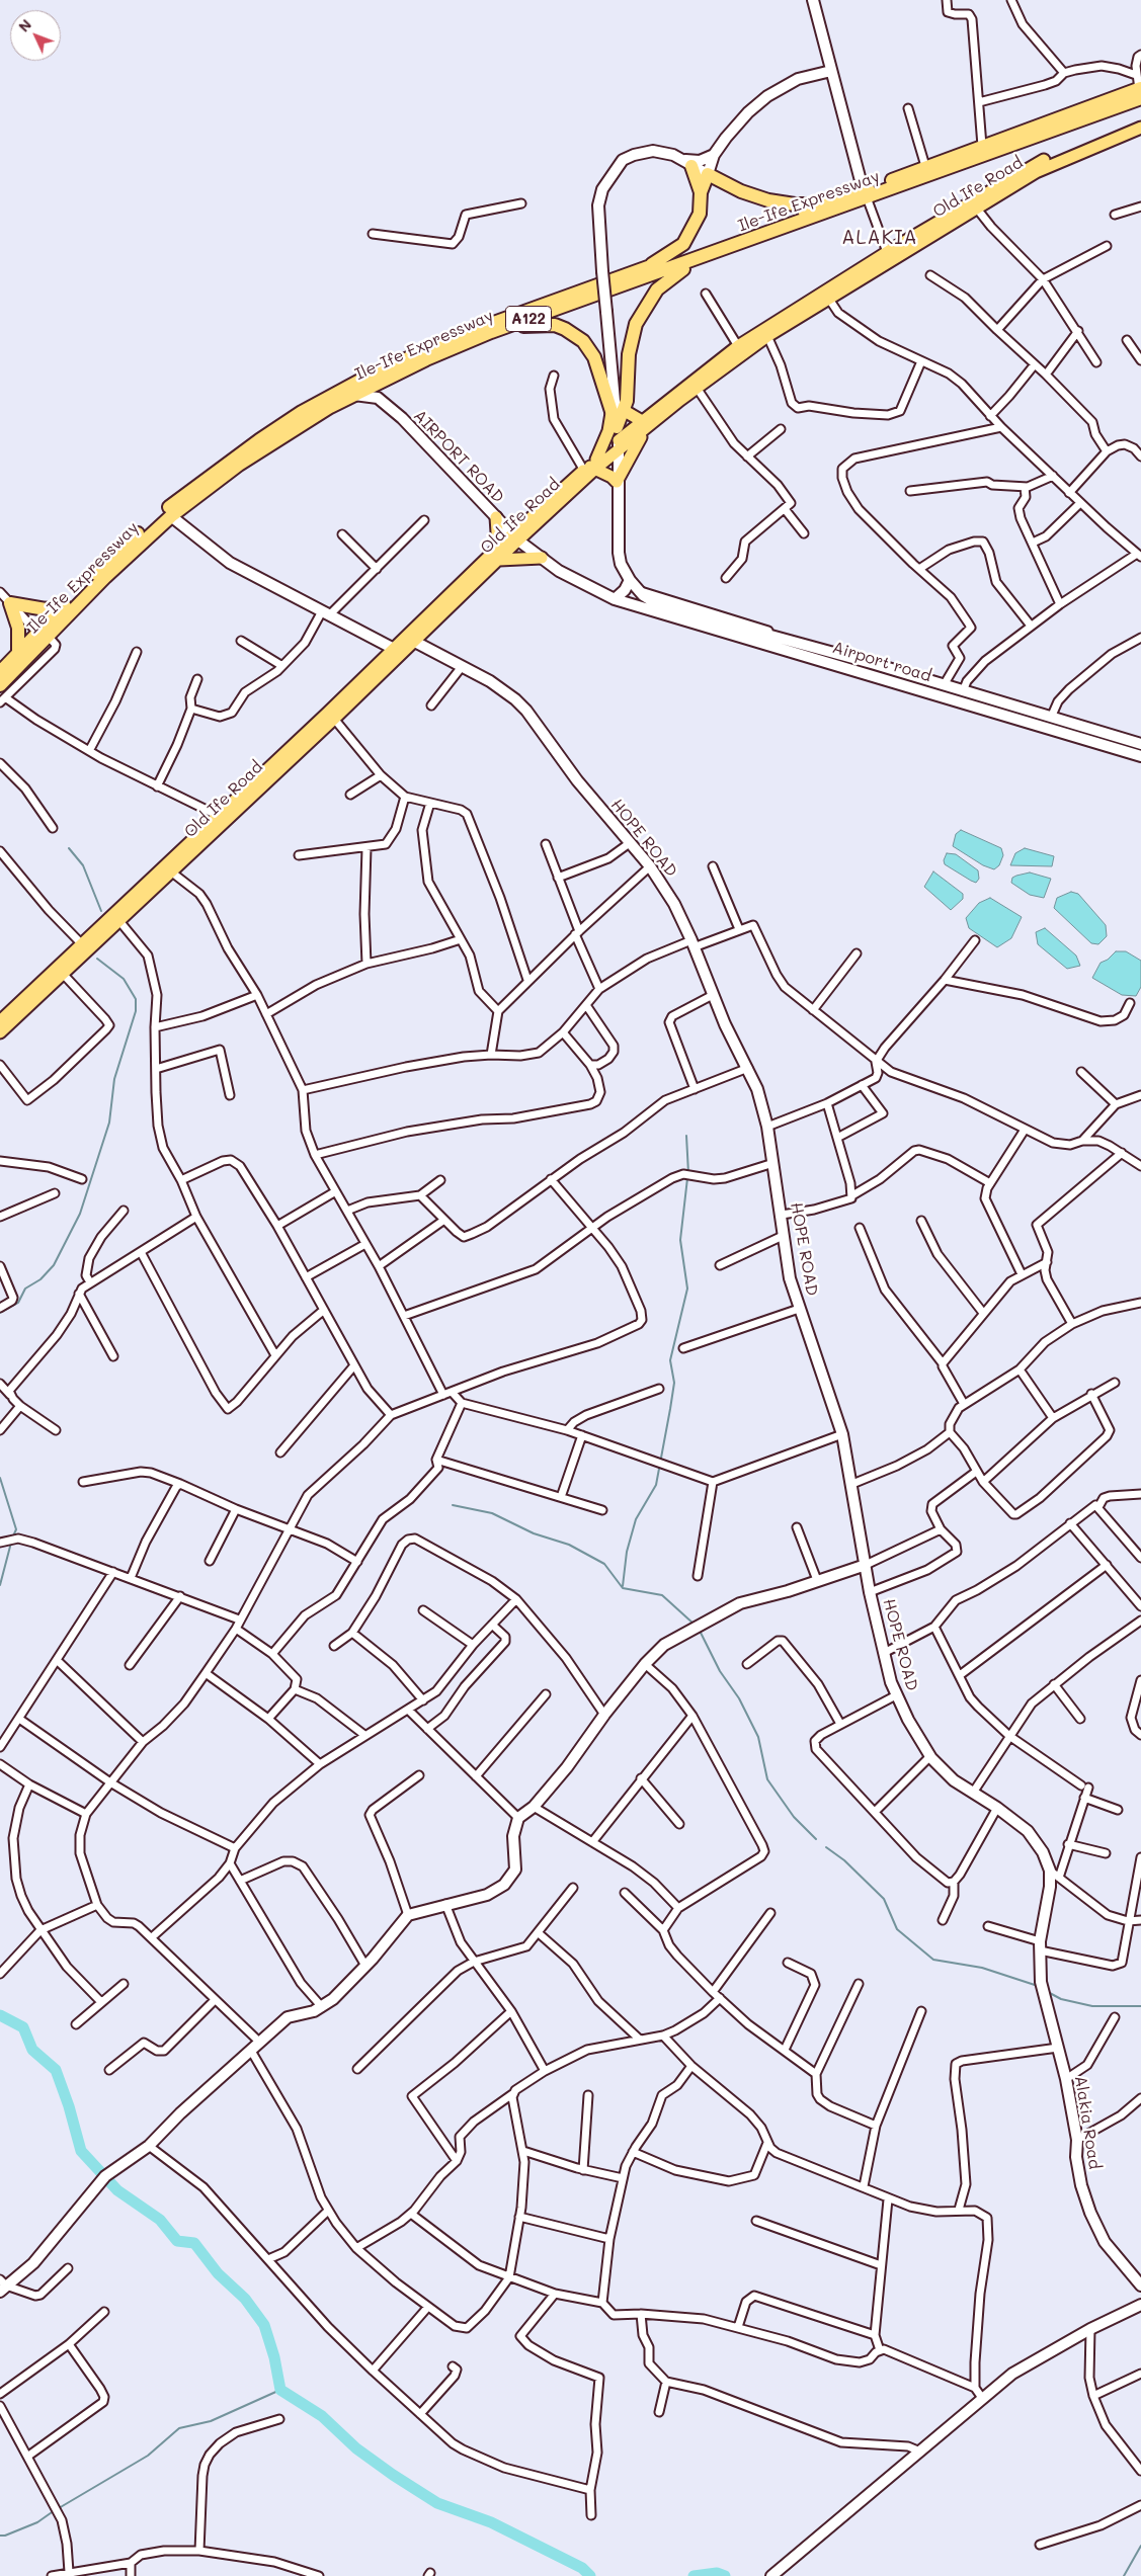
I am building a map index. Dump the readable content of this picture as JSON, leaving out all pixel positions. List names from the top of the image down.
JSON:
{
  "streets": {
    "highway": ["Ile-Ife Expressway", "A122"],
    "main road": ["Old Ife Road"],
    "street": [
      "AIRPORT ROAD",
      "Airport road",
      "HOPE ROAD",
      "Alakia Road"
    ]
  },
  "crossings": [
    ["Old Ife Road", "AIRPORT ROAD"],
    ["Old Ife Road", "HOPE ROAD"],
    ["Ile-Ife Expressway", "AIRPORT ROAD"],
    ["AIRPORT ROAD", "Airport road"],
    ["HOPE ROAD", "Alakia Road"]
  ],
  "districts": ["ALAKIA"],
  "north": "top left"
}
